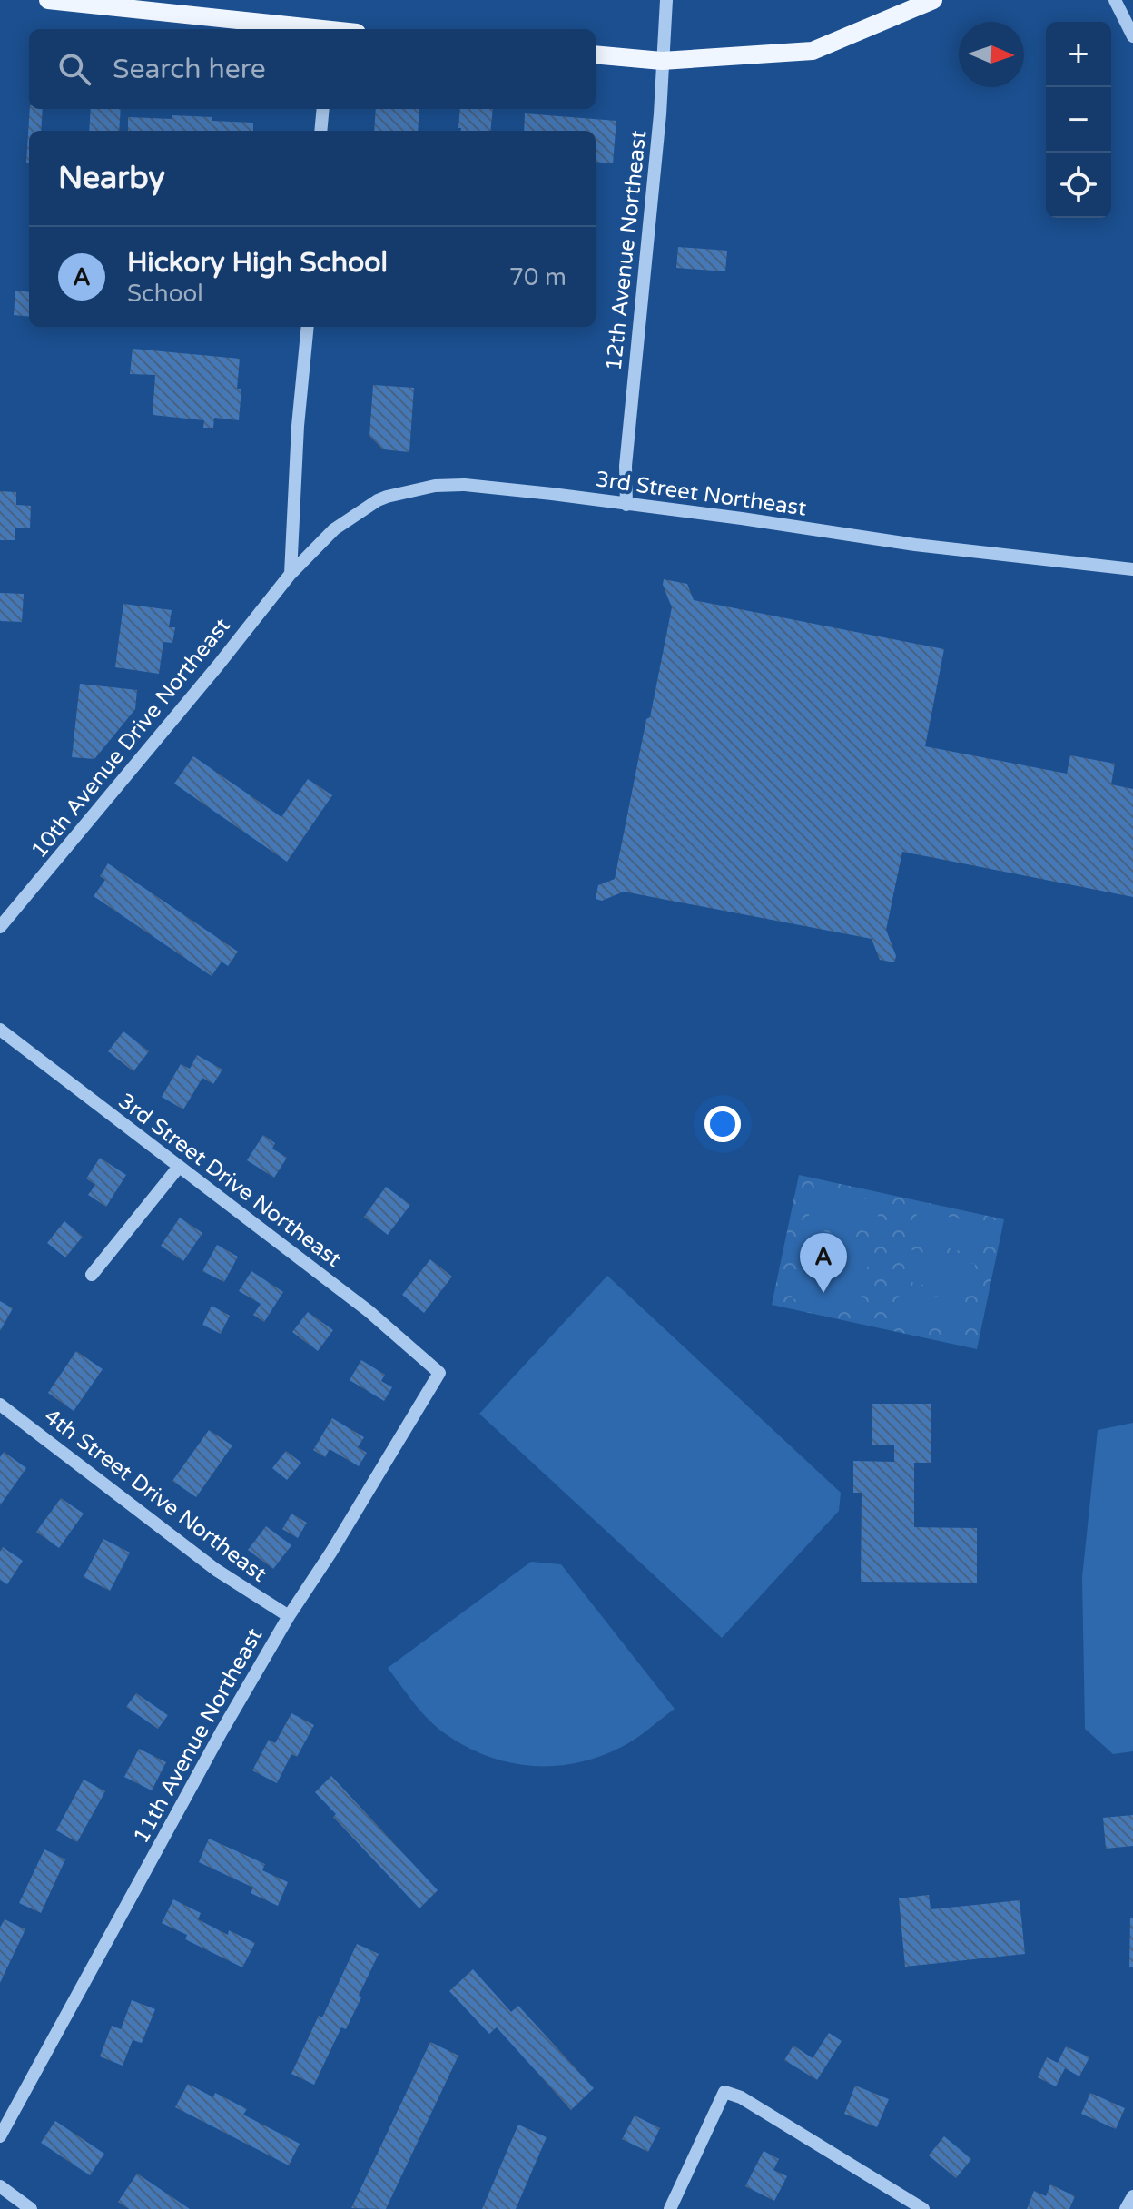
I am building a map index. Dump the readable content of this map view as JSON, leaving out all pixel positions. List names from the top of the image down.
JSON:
{
  "streets": {
    "street": [
      "12th Avenue Northeast",
      "3rd Street Northeast",
      "10th Avenue Drive Northeast",
      "3rd Street Drive Northeast",
      "4th Street Drive Northeast",
      "11th Avenue Northeast"
    ]
  },
  "crossings": [
    ["12th Avenue Northeast", "3rd Street Northeast"],
    ["3rd Street Northeast", "10th Avenue Drive Northeast"],
    ["3rd Street Drive Northeast", "11th Avenue Northeast"],
    ["4th Street Drive Northeast", "11th Avenue Northeast"]
  ],
  "north": "right",
  "page": {
    "map_buttons": ["+", "−"],
    "search": "Search here",
    "heading": "Nearby",
    "list": [
      {
        "mark": "A",
        "name": "Hickory High School",
        "note": "School",
        "value": "70 m"
      }
    ],
    "pins": "A"
  }
}
